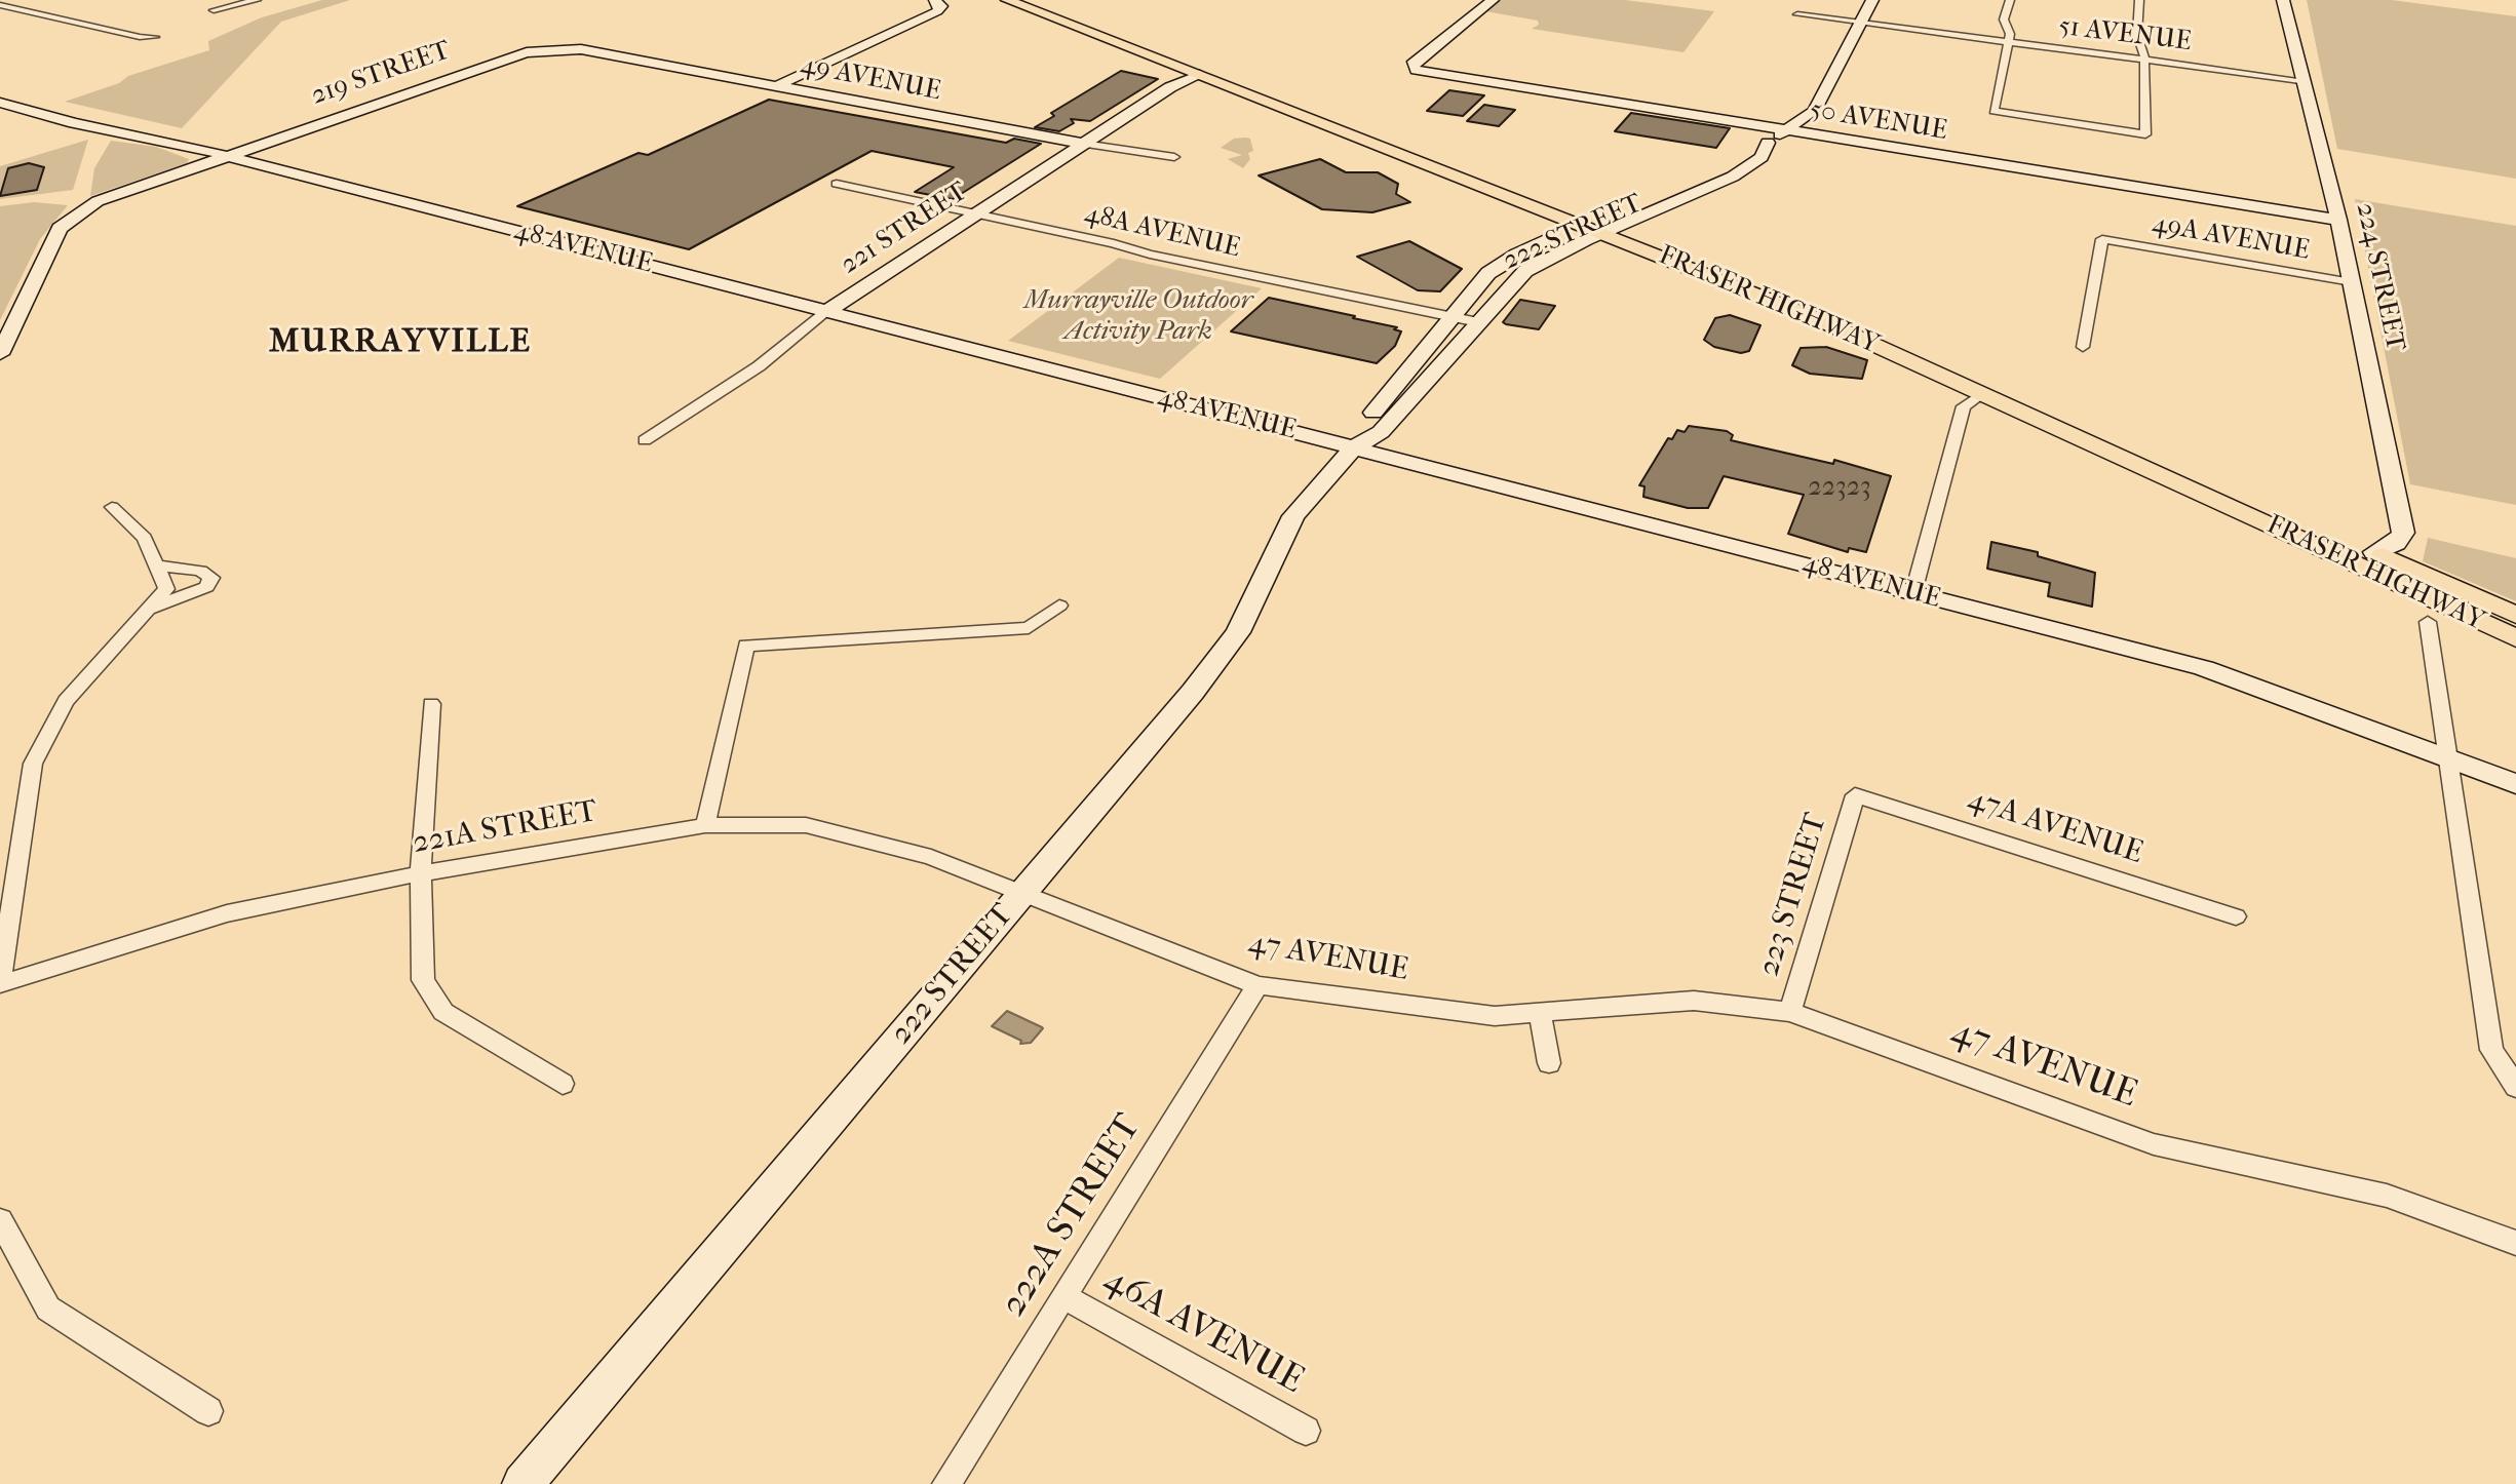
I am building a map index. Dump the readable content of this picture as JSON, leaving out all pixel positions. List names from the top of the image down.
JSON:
{
  "streets": {
    "main road": ["FRASER HIGHWAY"],
    "street": [
      "51 AVENUE",
      "219 STREET",
      "49 AVENUE",
      "50 AVENUE",
      "221 STREET",
      "48A AVENUE",
      "222 STREET",
      "49A AVENUE",
      "48 AVENUE",
      "224 STREET",
      "47A AVENUE",
      "221A STREET",
      "223 STREET",
      "47 AVENUE",
      "222A STREET",
      "46A AVENUE"
    ]
  },
  "crossings": [
    ["51 AVENUE", "224 STREET"],
    ["219 STREET", "49 AVENUE"],
    ["219 STREET", "48 AVENUE"],
    ["49 AVENUE", "221 STREET"],
    ["50 AVENUE", "222 STREET"],
    ["50 AVENUE", "224 STREET"],
    ["221 STREET", "48A AVENUE"],
    ["221 STREET", "48 AVENUE"],
    ["221 STREET", "FRASER HIGHWAY"],
    ["48A AVENUE", "222 STREET"],
    ["222 STREET", "48 AVENUE"],
    ["222 STREET", "FRASER HIGHWAY"],
    ["222 STREET", "221A STREET"],
    ["222 STREET", "47 AVENUE"],
    ["49A AVENUE", "224 STREET"],
    ["224 STREET", "FRASER HIGHWAY"],
    ["47A AVENUE", "223 STREET"],
    ["221A STREET", "47 AVENUE"],
    ["223 STREET", "47 AVENUE"],
    ["47 AVENUE", "222A STREET"],
    ["222A STREET", "46A AVENUE"]
  ],
  "districts": ["MURRAYVILLE"],
  "parks": ["Murrayville Outdoor Activity Park"],
  "house_numbers": ["22323"]
}
